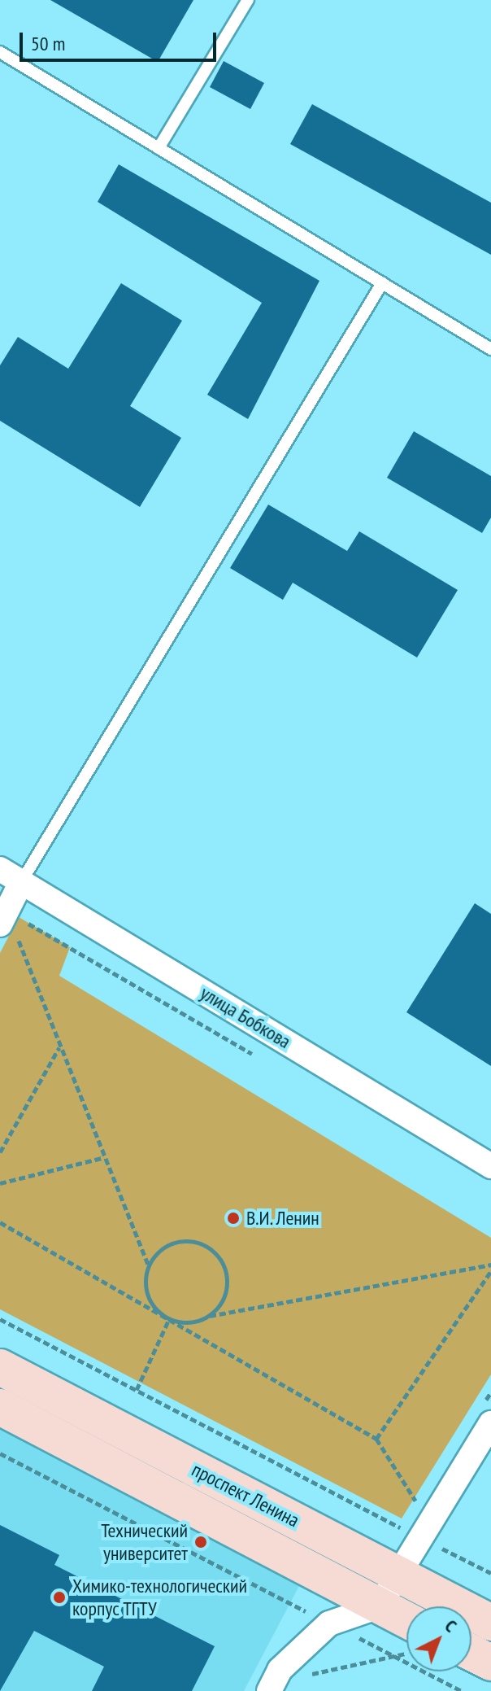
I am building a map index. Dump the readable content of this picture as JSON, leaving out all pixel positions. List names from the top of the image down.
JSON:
{
  "streets": {
    "main road": ["проспект Ленина"],
    "street": ["улица Бобкова"]
  },
  "places": ["В.И. Ленин", "Технический университет", "Химико-технологический корпус ТГТУ"],
  "scale_bar": "50 m",
  "north": "top right"
}
